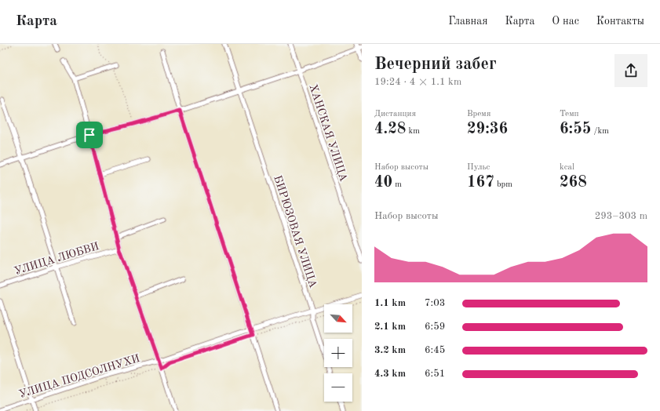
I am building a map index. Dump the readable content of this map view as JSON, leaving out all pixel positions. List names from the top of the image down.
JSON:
{
  "streets": {
    "street": [
      "ХАНСКАЯ УЛИЦА",
      "БИРЮЗОВАЯ УЛИЦА",
      "УЛИЦА ЛЮБВИ",
      "УЛИЦА ПОДСОЛНУХИ"
    ]
  },
  "crossings": [
    ["БИРЮЗОВАЯ УЛИЦА", "УЛИЦА ПОДСОЛНУХИ"]
  ],
  "north": "bottom right",
  "page": {
    "header": "Карта",
    "nav": [
      "Главная",
      "Карта",
      "О нас",
      "Контакты"
    ],
    "heading": ["Вечерний забег", "19:24 · 4 × 1.1 km"],
    "stats": [
      ["Дистанция", "4.28 km"],
      ["Время", "29:36"],
      ["Темп", "6:55 /km"],
      ["Набор высоты", "40 m"],
      ["Пульс", "167 bpm"],
      ["kcal", "268"]
    ],
    "chart": ["Набор высоты", "293–303 m"],
    "list": [
      {
        "name": "1.1 km",
        "note": "7:03"
      },
      {
        "name": "2.1 km",
        "note": "6:59"
      },
      {
        "name": "3.2 km",
        "note": "6:45"
      },
      {
        "name": "4.3 km",
        "note": "6:51"
      }
    ],
    "map_buttons": ["+", "−"]
  }
}
